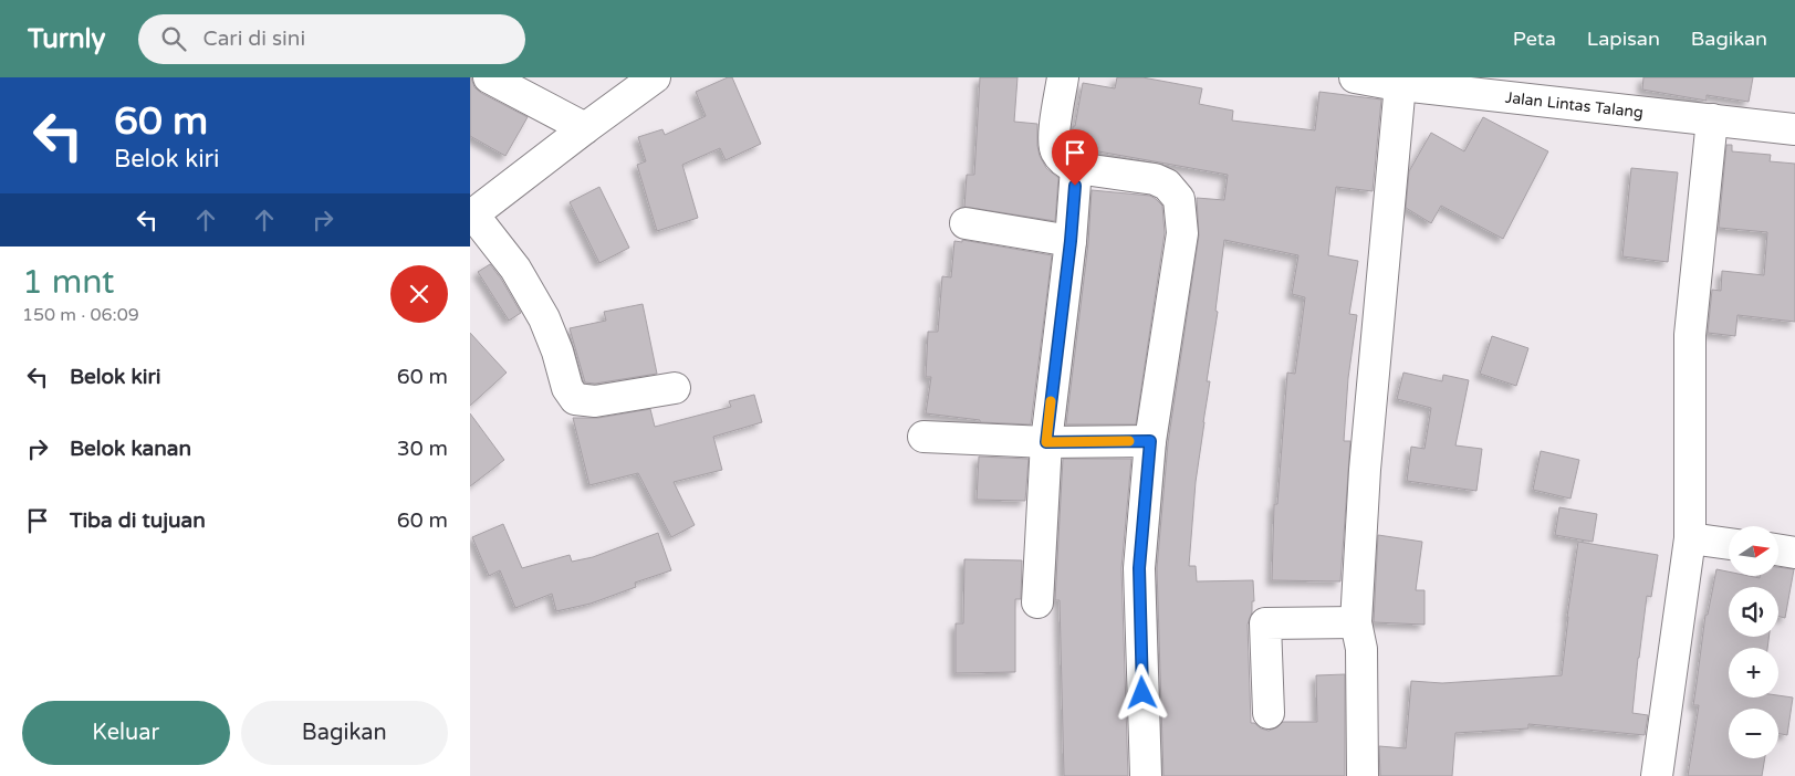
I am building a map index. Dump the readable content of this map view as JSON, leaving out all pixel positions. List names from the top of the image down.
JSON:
{
  "streets": {
    "street": ["Jalan Lintas Talang"]
  },
  "north": "right",
  "page": {
    "header": "Turnly",
    "search": "Cari di sini",
    "nav": ["Peta", "Lapisan", "Bagikan"],
    "turn": ["60 m", "Belok kiri"],
    "heading": ["1 mnt", "150 m · 06:09"],
    "list": [
      {
        "name": "Belok kiri",
        "value": "60 m"
      },
      {
        "name": "Belok kanan",
        "value": "30 m"
      },
      {
        "name": "Tiba di tujuan",
        "value": "60 m"
      }
    ],
    "map_buttons": ["+", "−"],
    "buttons": ["Keluar", "Bagikan"]
  }
}
